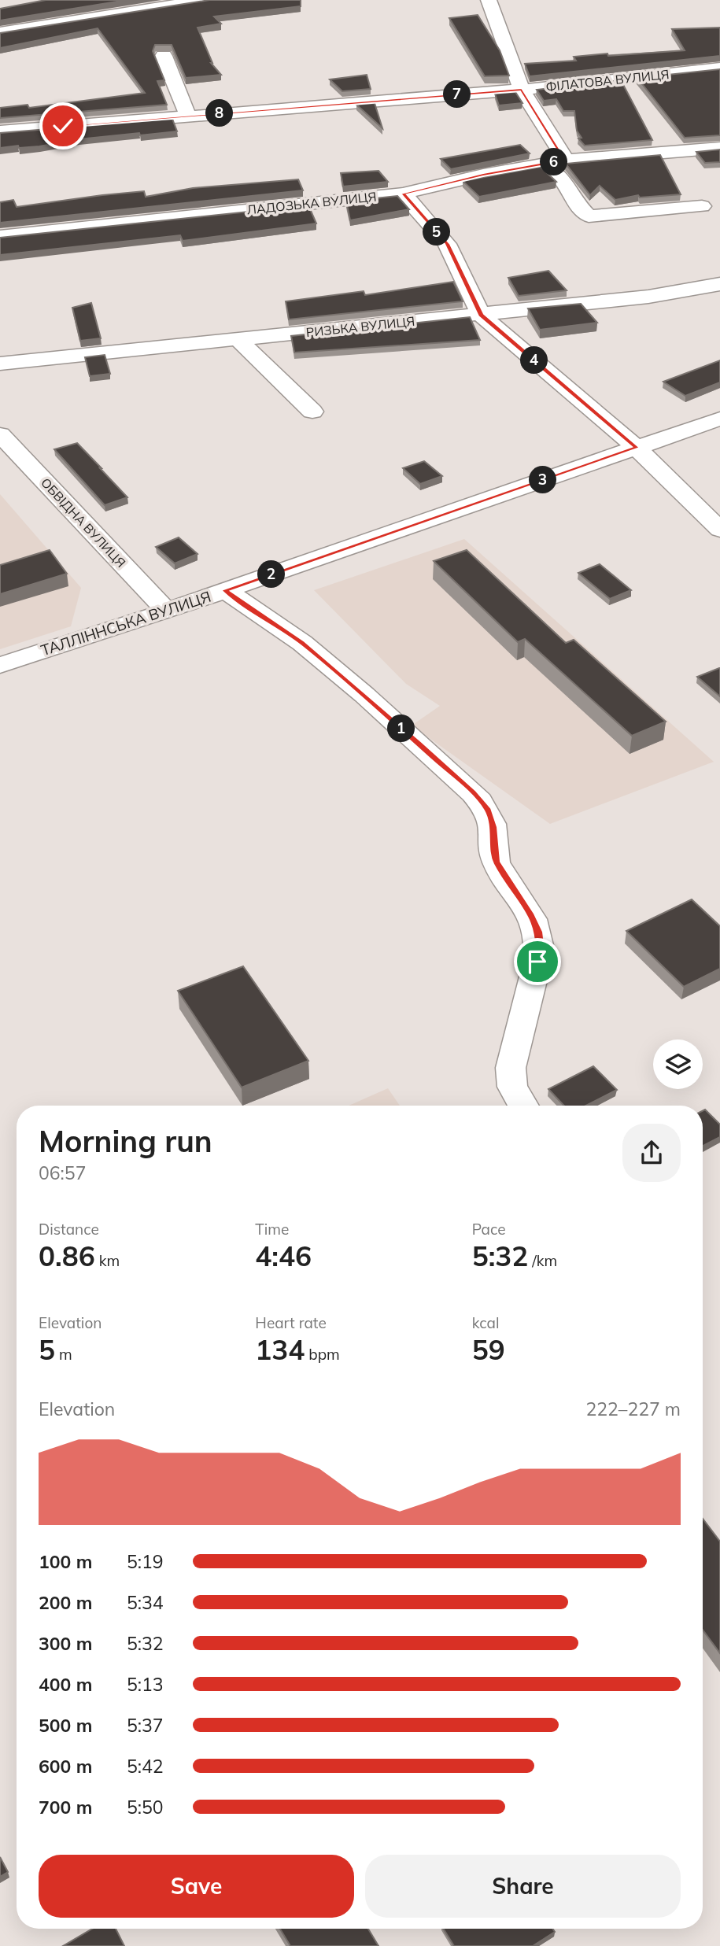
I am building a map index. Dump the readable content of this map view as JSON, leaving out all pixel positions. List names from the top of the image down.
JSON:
{
  "streets": {
    "street": [
      "ФІЛАТОВА ВУЛИЦЯ",
      "ЛАДОЗЬКА ВУЛИЦЯ",
      "РИЗЬКА ВУЛИЦЯ",
      "ОБВІДНА ВУЛИЦЯ",
      "ТАЛЛІННСЬКА ВУЛИЦЯ"
    ]
  },
  "crossings": [
    ["ОБВІДНА ВУЛИЦЯ", "ТАЛЛІННСЬКА ВУЛИЦЯ"]
  ],
  "page": {
    "pins": [
      "7",
      "8",
      "6",
      "5",
      "4",
      "3",
      "2",
      "1"
    ],
    "heading": ["Morning run", "06:57"],
    "stats": [
      ["Distance", "0.86 km"],
      ["Time", "4:46"],
      ["Pace", "5:32 /km"],
      ["Elevation", "5 m"],
      ["Heart rate", "134 bpm"],
      ["kcal", "59"]
    ],
    "chart": ["Elevation", "222–227 m"],
    "list": [
      {
        "name": "100 m",
        "note": "5:19"
      },
      {
        "name": "200 m",
        "note": "5:34"
      },
      {
        "name": "300 m",
        "note": "5:32"
      },
      {
        "name": "400 m",
        "note": "5:13"
      },
      {
        "name": "500 m",
        "note": "5:37"
      },
      {
        "name": "600 m",
        "note": "5:42"
      },
      {
        "name": "700 m",
        "note": "5:50"
      }
    ],
    "buttons": ["Save", "Share"]
  }
}
